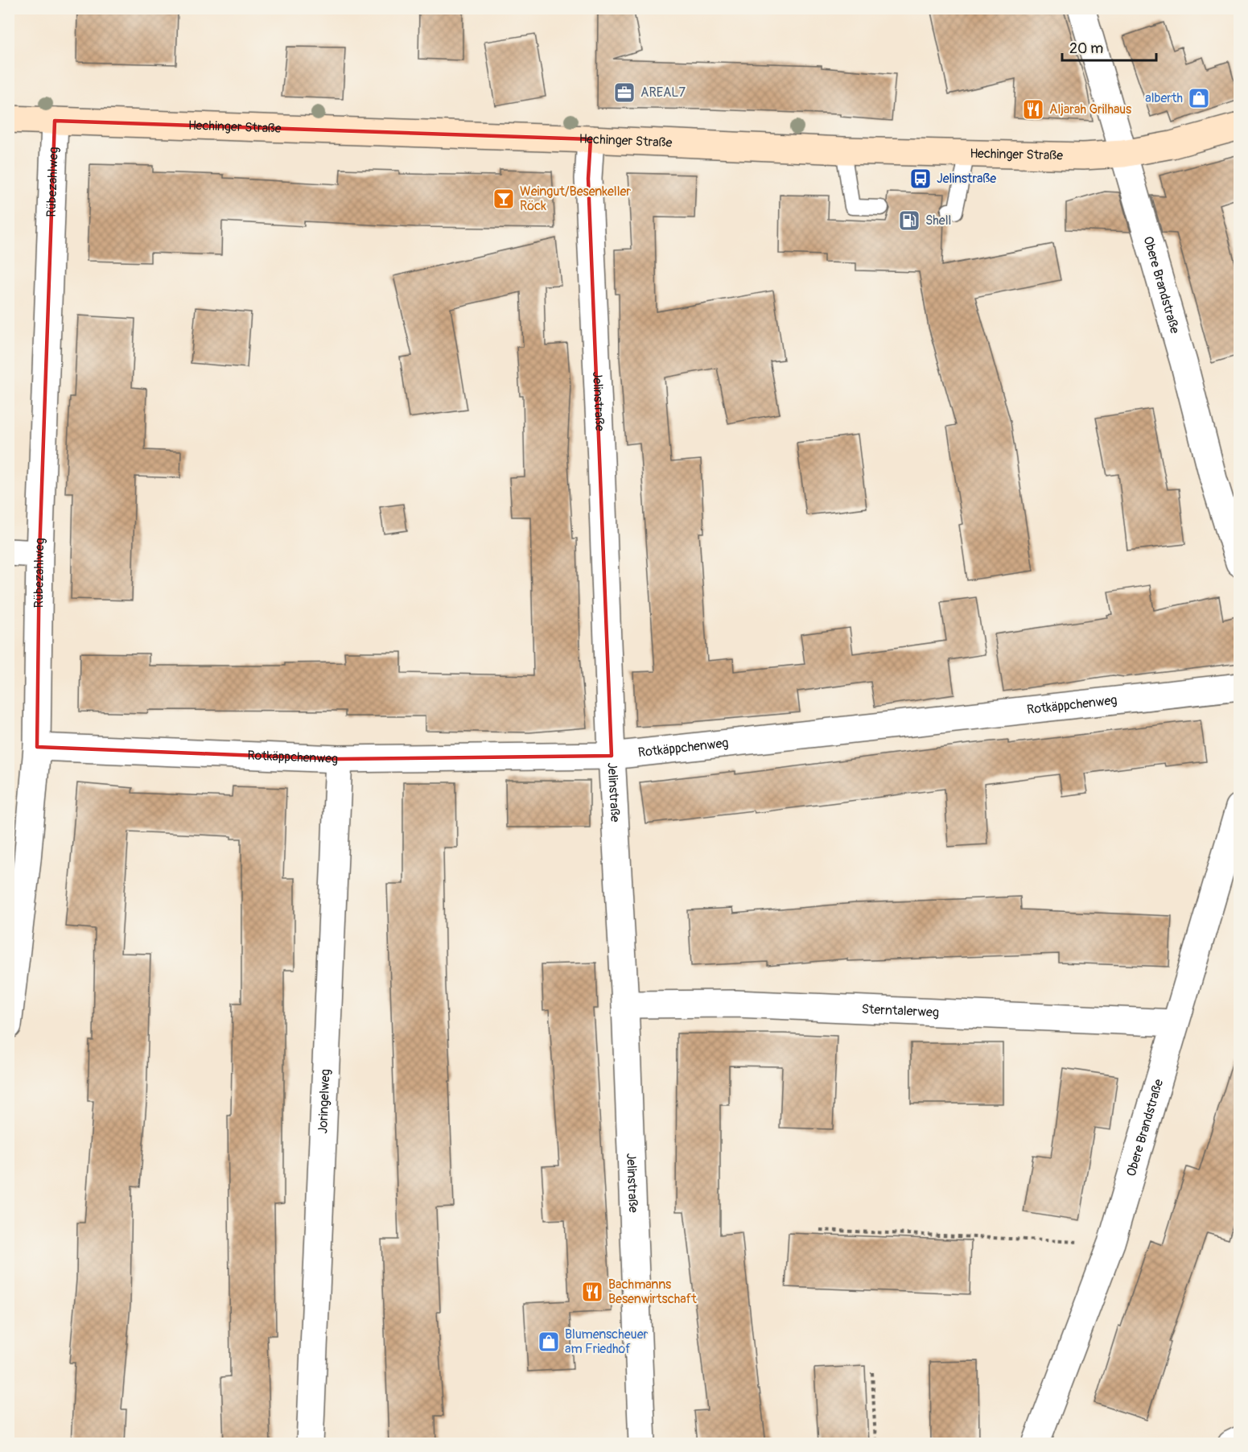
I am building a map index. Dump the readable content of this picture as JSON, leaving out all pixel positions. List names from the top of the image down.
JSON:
{
  "streets": {
    "main road": ["Hechinger Straße"],
    "street": [
      "Rübezahlweg",
      "Obere Brandstraße",
      "Jelinstraße",
      "Rotkäppchenweg",
      "Sterntalerweg",
      "Joringelweg"
    ]
  },
  "crossings": [
    ["Hechinger Straße", "Rübezahlweg"],
    ["Hechinger Straße", "Obere Brandstraße"],
    ["Hechinger Straße", "Jelinstraße"],
    ["Rübezahlweg", "Rotkäppchenweg"],
    ["Obere Brandstraße", "Sterntalerweg"],
    ["Jelinstraße", "Rotkäppchenweg"],
    ["Jelinstraße", "Sterntalerweg"],
    ["Rotkäppchenweg", "Joringelweg"]
  ],
  "places": {
    "office": ["AREAL7"],
    "shop": ["alberth", "Blumenscheuer am Friedhof"],
    "restaurant": ["Aljarah Grilhaus", "Bachmanns Besenwirtschaft"],
    "bus stop": ["Jelinstraße"],
    "bar": ["Weingut/Besenkeller Röck"],
    "fuel station": ["Shell"]
  },
  "scale_bar": "20 m"
}
